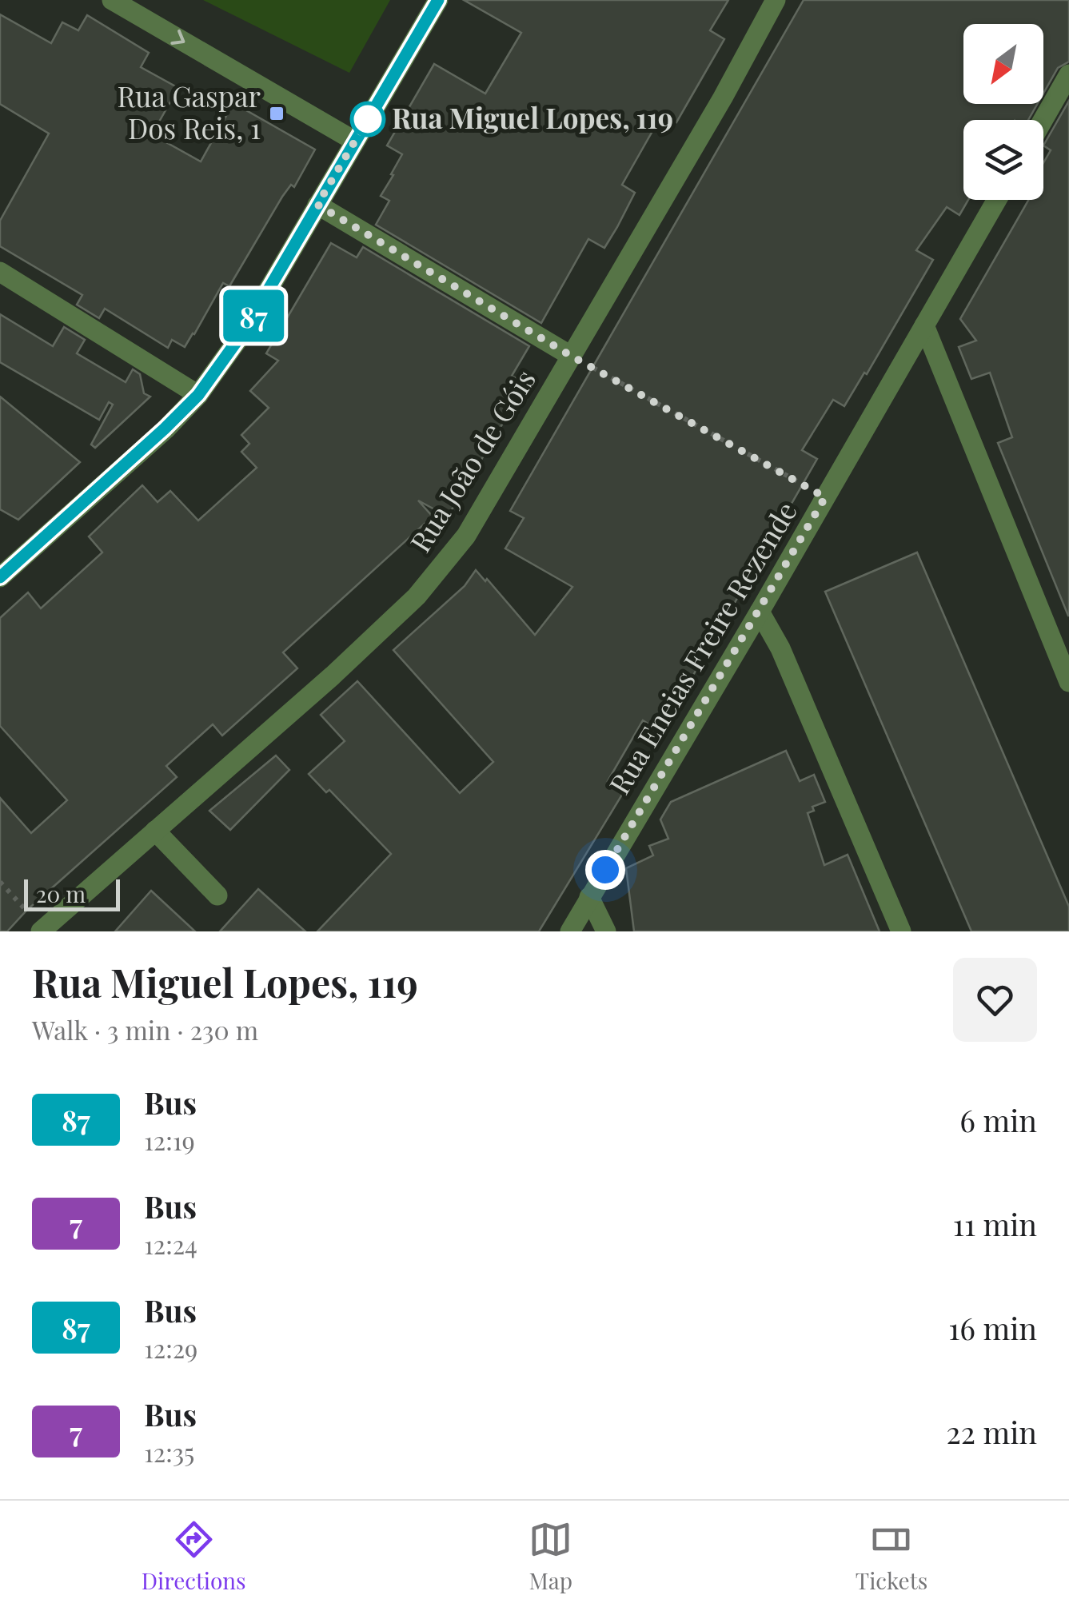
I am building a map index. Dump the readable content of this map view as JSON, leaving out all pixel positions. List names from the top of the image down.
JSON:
{
  "streets": {
    "street": ["Rua João de Góis", "Rua Eneias Freire Rezende"]
  },
  "places": {
    "transit": ["Rua Gaspar Dos Reis, 1"],
    "other": ["Rua Miguel Lopes, 119"]
  },
  "lines": ["bus line 87"],
  "scale_bar": "20 m",
  "north": "bottom left",
  "page": {
    "on_map": "87",
    "scale": "20 m",
    "heading": ["Rua Miguel Lopes, 119", "Walk · 3 min · 230 m"],
    "list": [
      {
        "mark": "87",
        "name": "Bus",
        "note": "12:19",
        "value": "6 min"
      },
      {
        "mark": "7",
        "name": "Bus",
        "note": "12:24",
        "value": "11 min"
      },
      {
        "mark": "87",
        "name": "Bus",
        "note": "12:29",
        "value": "16 min"
      },
      {
        "mark": "7",
        "name": "Bus",
        "note": "12:35",
        "value": "22 min"
      }
    ],
    "tabs": ["Directions", "Map", "Tickets"]
  }
}
